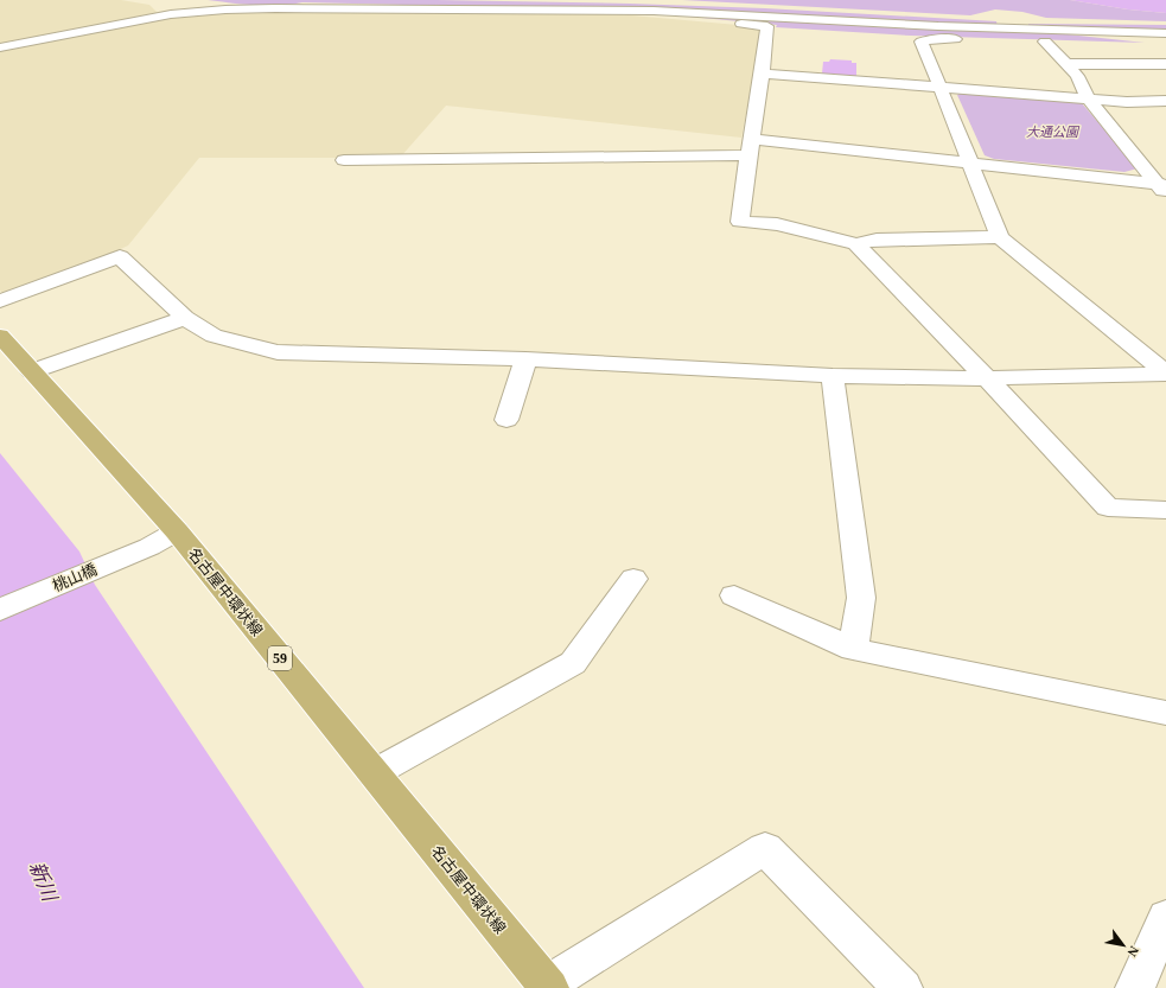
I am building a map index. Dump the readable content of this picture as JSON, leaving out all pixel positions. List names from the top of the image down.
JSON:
{
  "streets": {
    "main road": ["名古屋中環状線", "59"],
    "street": ["桃山橋"]
  },
  "crossings": [
    ["桃山橋", "名古屋中環状線"]
  ],
  "water": ["新川"],
  "parks": ["大通公園"],
  "north": "bottom right"
}
